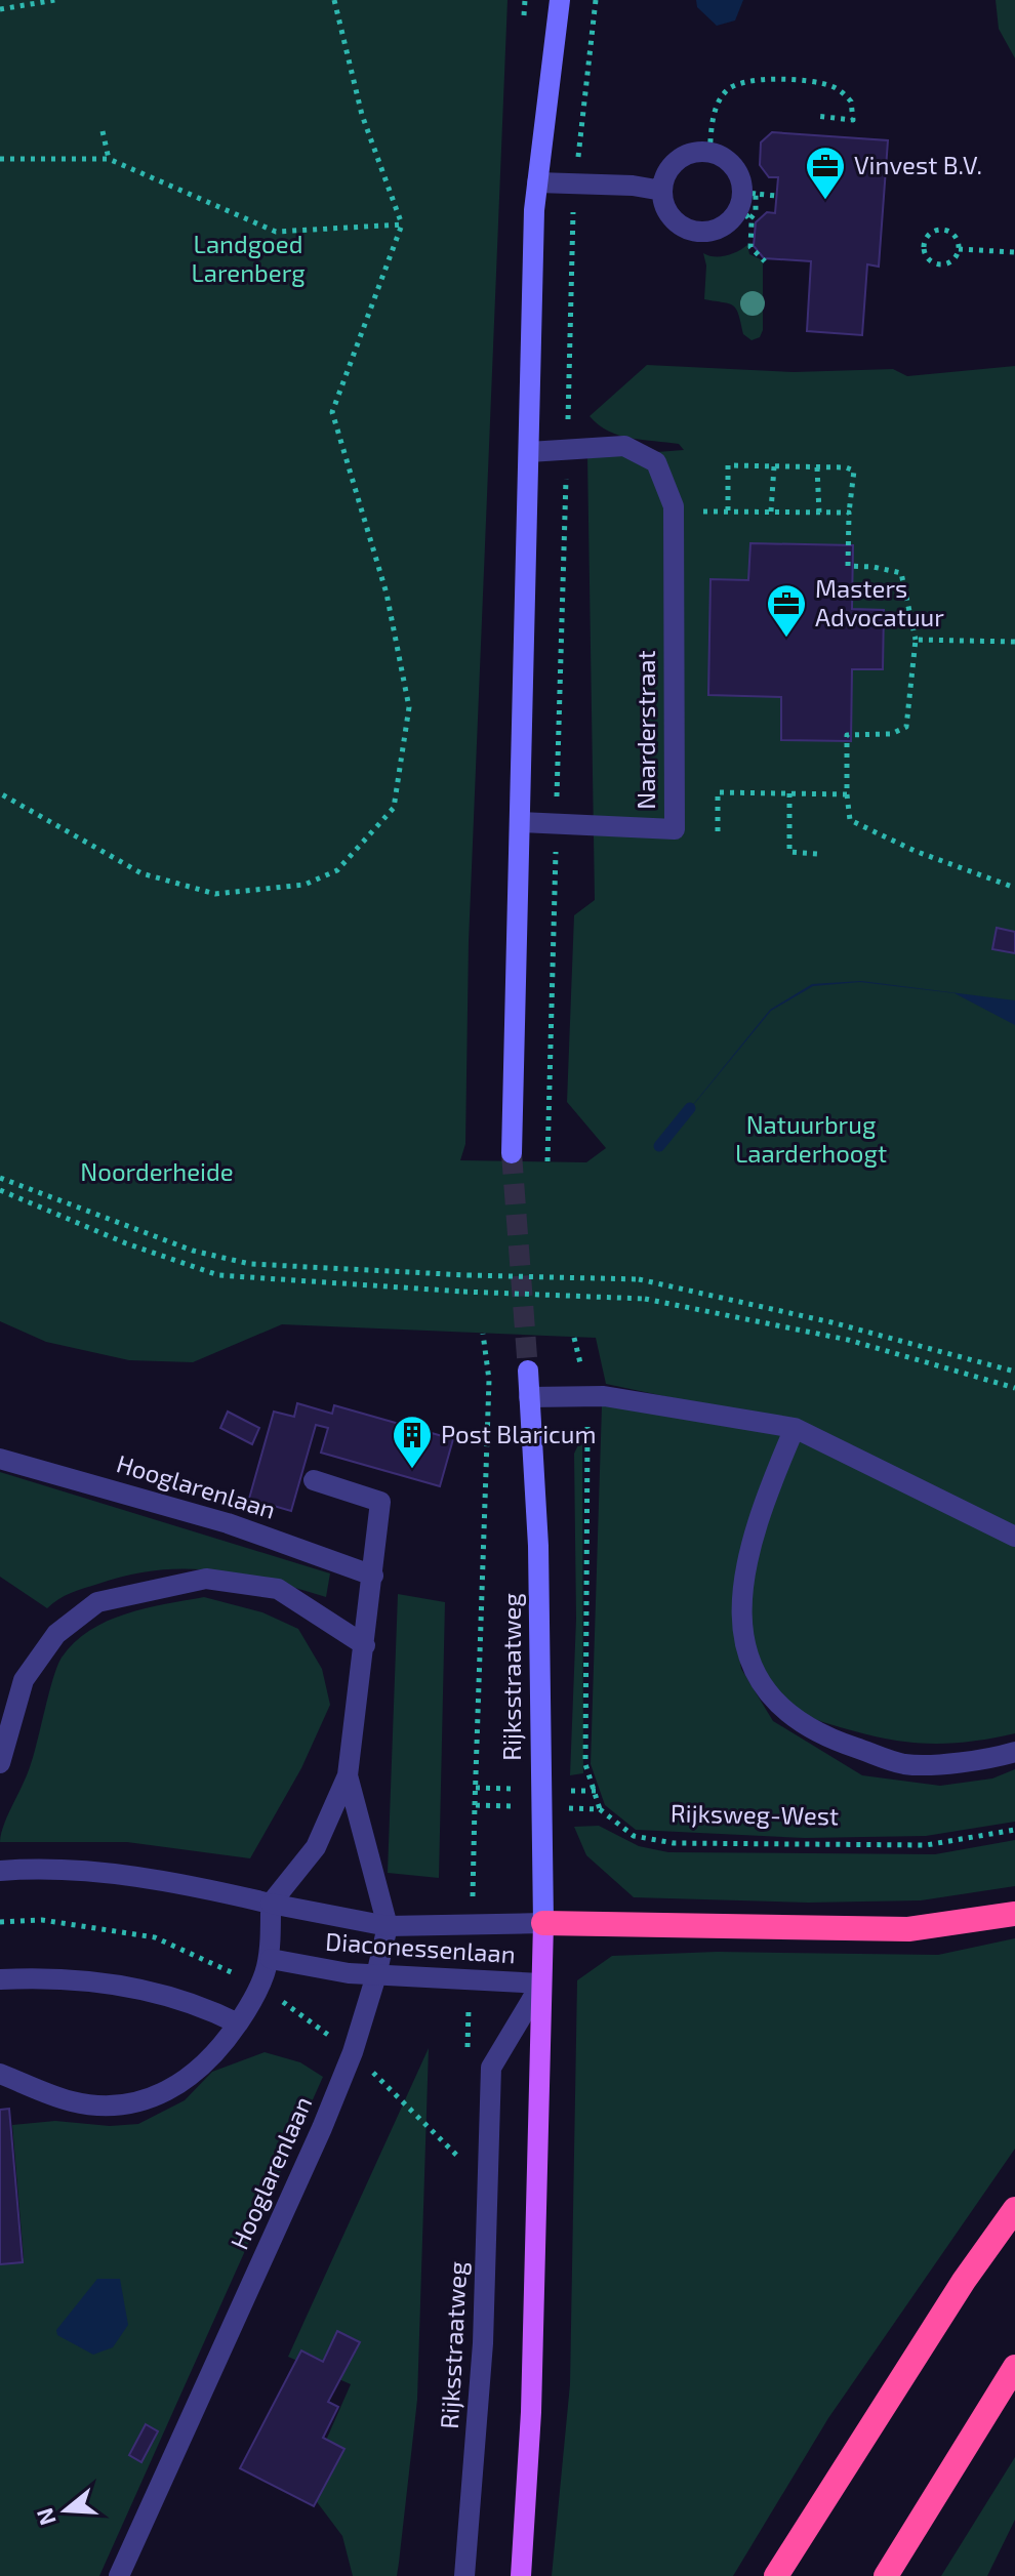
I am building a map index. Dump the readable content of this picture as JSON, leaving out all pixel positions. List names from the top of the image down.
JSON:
{
  "streets": {
    "main road": ["Rijksstraatweg"],
    "street": ["Naarderstraat", "Hooglarenlaan", "Diaconessenlaan"],
    "path": ["Rijksweg-West"]
  },
  "crossings": [
    ["Hooglarenlaan", "Diaconessenlaan"],
    ["Rijksstraatweg", "Diaconessenlaan"]
  ],
  "parks": ["Landgoed Larenberg", "Natuurbrug Laarderhoogt", "Noorderheide"],
  "places": {
    "office": ["Vinvest B.V.", "Masters Advocatuur"],
    "building": ["Post Blaricum"]
  },
  "north": "left"
}
